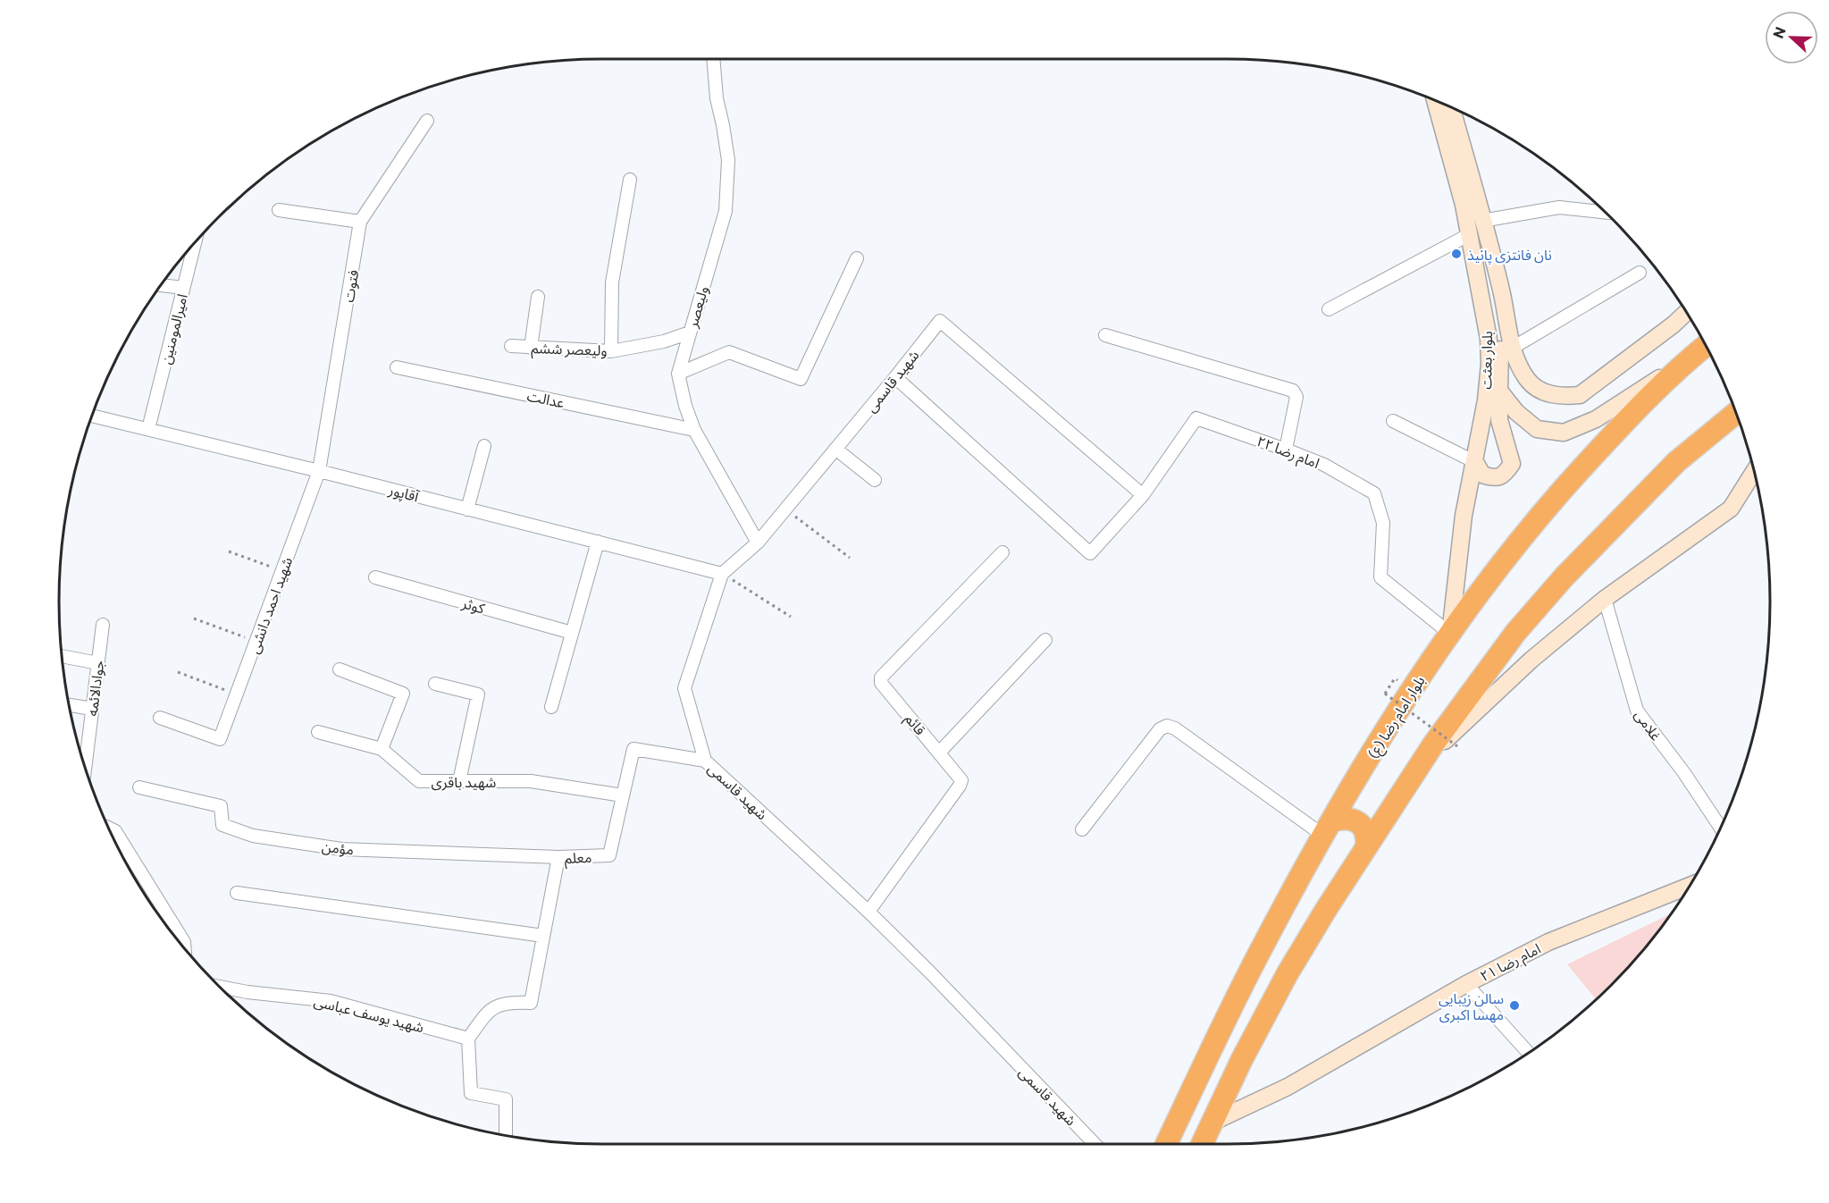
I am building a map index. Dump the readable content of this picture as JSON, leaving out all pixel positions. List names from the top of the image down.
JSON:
{
  "streets": {
    "highway": ["بلوار امام رضا (ع)"],
    "street": [
      "فتوت",
      "ولیعصر",
      "اميرالمومنين",
      "ولیعصر ششم",
      "بلوار بعثت",
      "شهید قاسمی",
      "عدالت",
      "امام رضا ۲۲",
      "آقاپور",
      "شهید احمد دانشی",
      "کوثر",
      "جوادالائمه",
      "قائم",
      "غلامی",
      "شهید باقری",
      "مؤمن",
      "معلم",
      "امام رضا ۲۱",
      "شهید یوسف عباسی"
    ]
  },
  "crossings": [
    ["فتوت", "آقاپور"],
    ["فتوت", "شهید احمد دانشی"],
    ["ولیعصر", "ولیعصر ششم"],
    ["ولیعصر", "شهید قاسمی"],
    ["ولیعصر", "عدالت"],
    ["اميرالمومنين", "آقاپور"],
    ["بلوار بعثت", "امام رضا ۲۲"],
    ["بلوار بعثت", "بلوار امام رضا (ع)"],
    ["شهید قاسمی", "امام رضا ۲۲"],
    ["شهید قاسمی", "آقاپور"],
    ["شهید قاسمی", "قائم"],
    ["شهید قاسمی", "معلم"],
    ["امام رضا ۲۲", "بلوار امام رضا (ع)"],
    ["آقاپور", "شهید احمد دانشی"],
    ["شهید باقری", "معلم"],
    ["مؤمن", "معلم"],
    ["معلم", "شهید یوسف عباسی"]
  ],
  "places": ["نان فانتزی پانیذ", "سالن زیبایی مهسا اکبری"],
  "north": "left"
}
